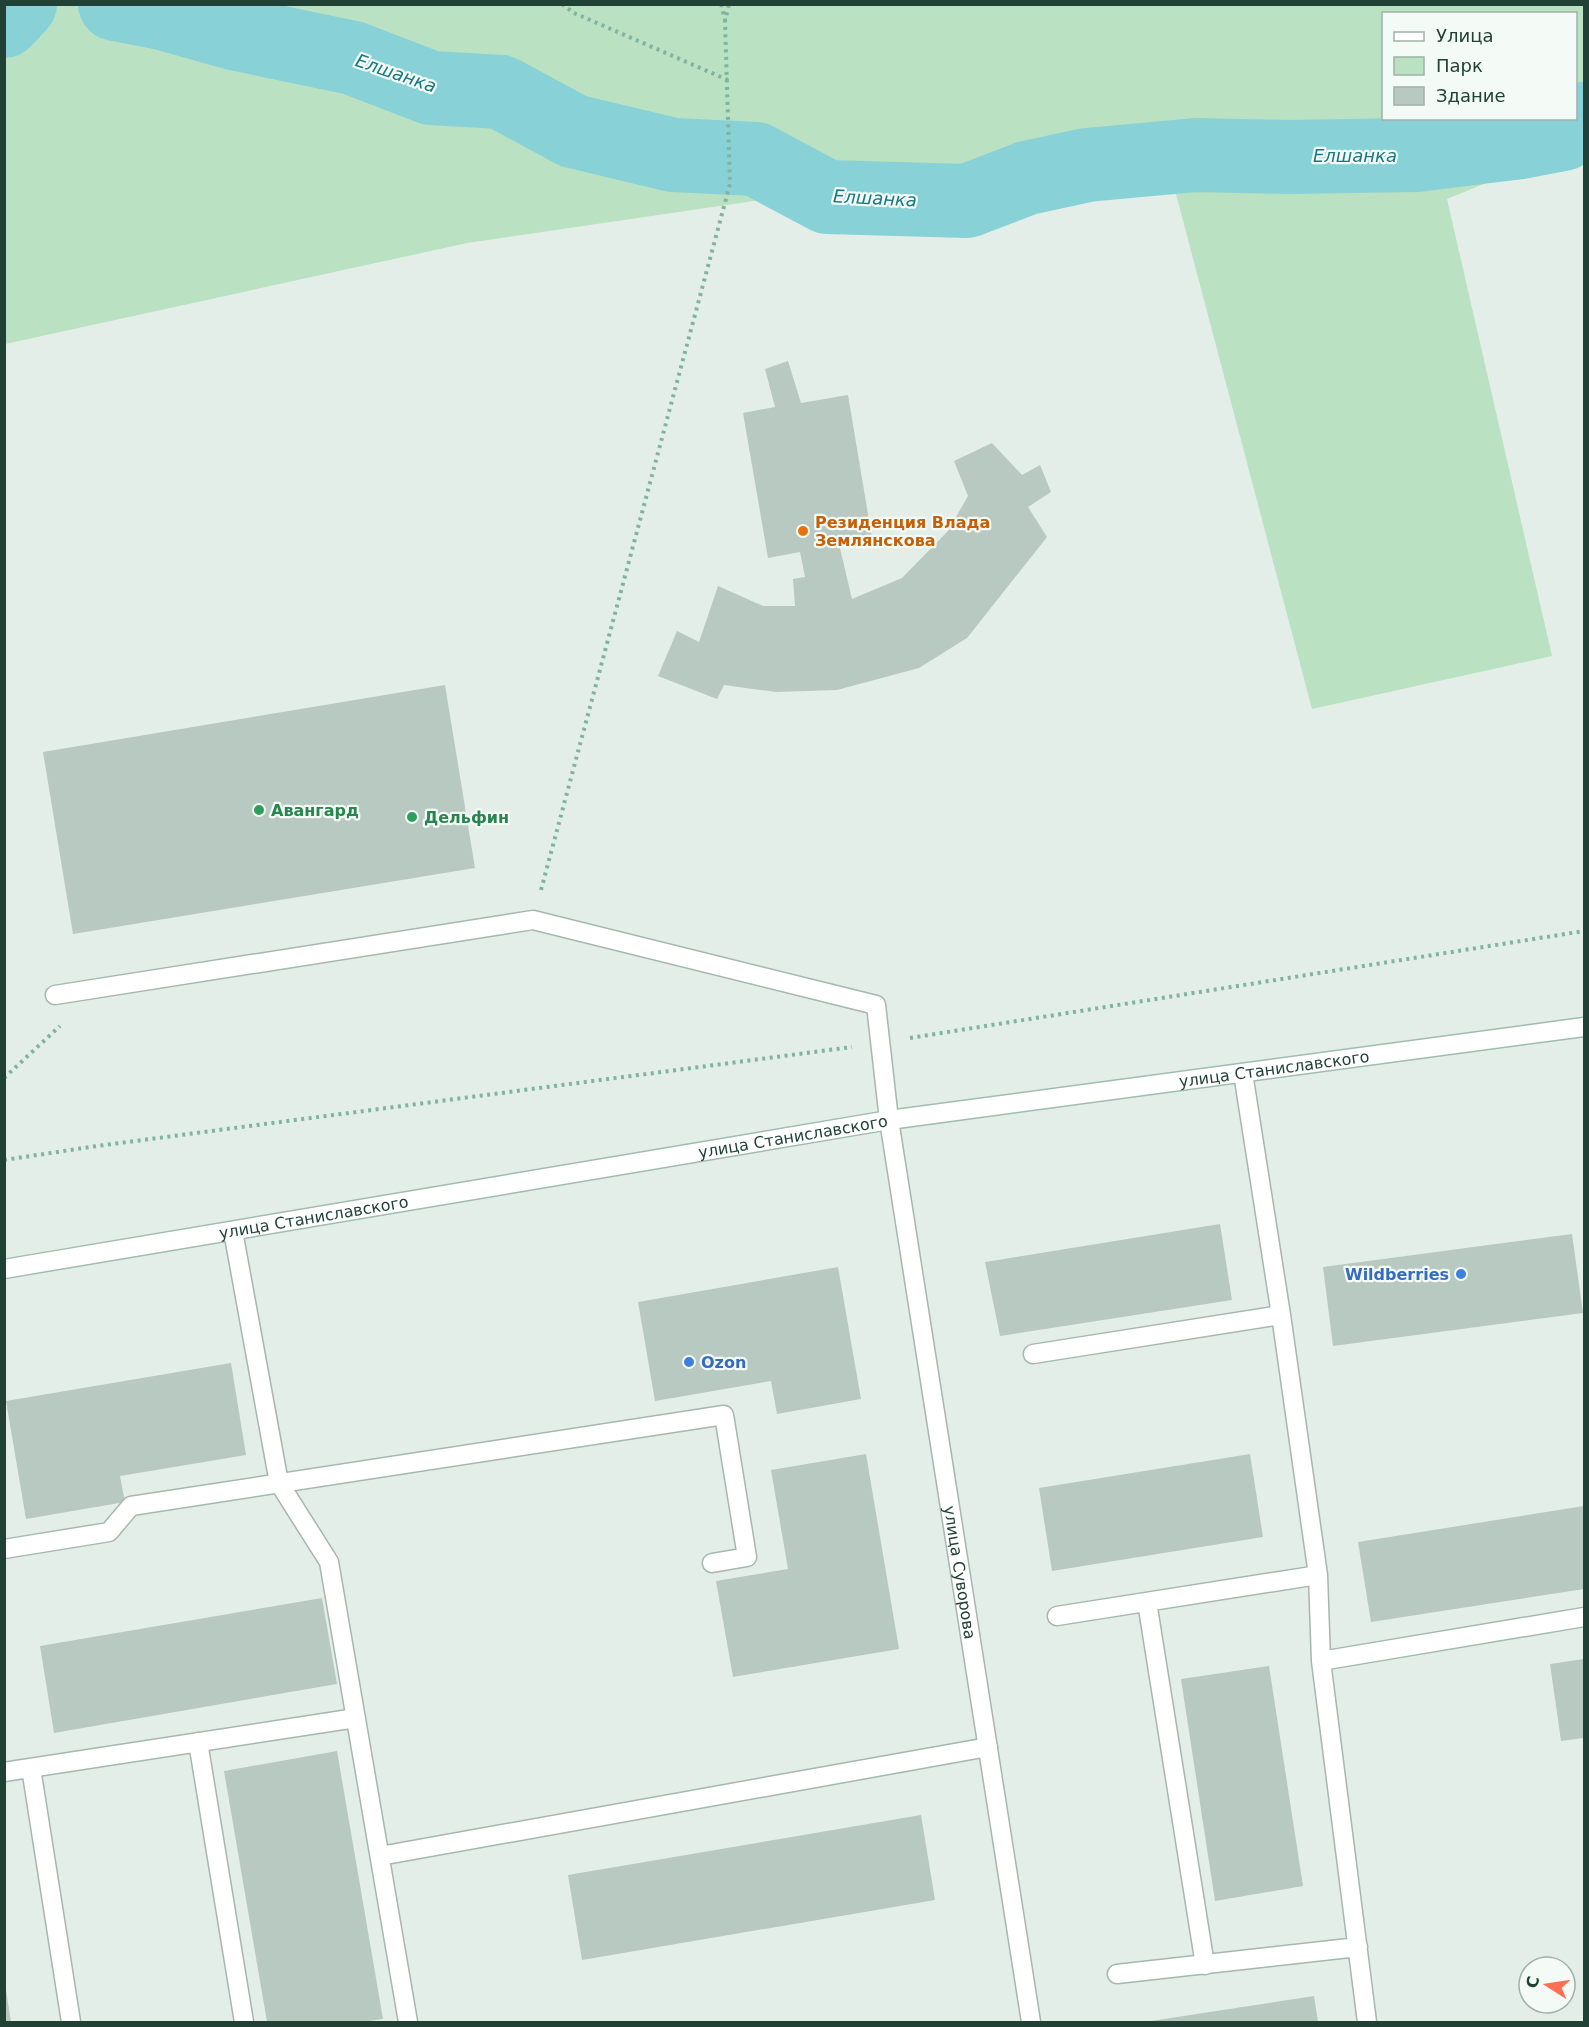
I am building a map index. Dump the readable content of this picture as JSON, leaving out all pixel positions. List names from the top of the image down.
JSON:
{
  "streets": {
    "main road": ["улица Станиславского", "улица Суворова"]
  },
  "crossings": [
    ["улица Станиславского", "улица Суворова"]
  ],
  "water": ["Елшанка"],
  "places": [
    "Резиденция Влада Землянскова",
    "Авангард",
    "Дельфин",
    "Wildberries",
    "Ozon"
  ],
  "legend": ["Улица", "Парк", "Здание"],
  "north": "left"
}
